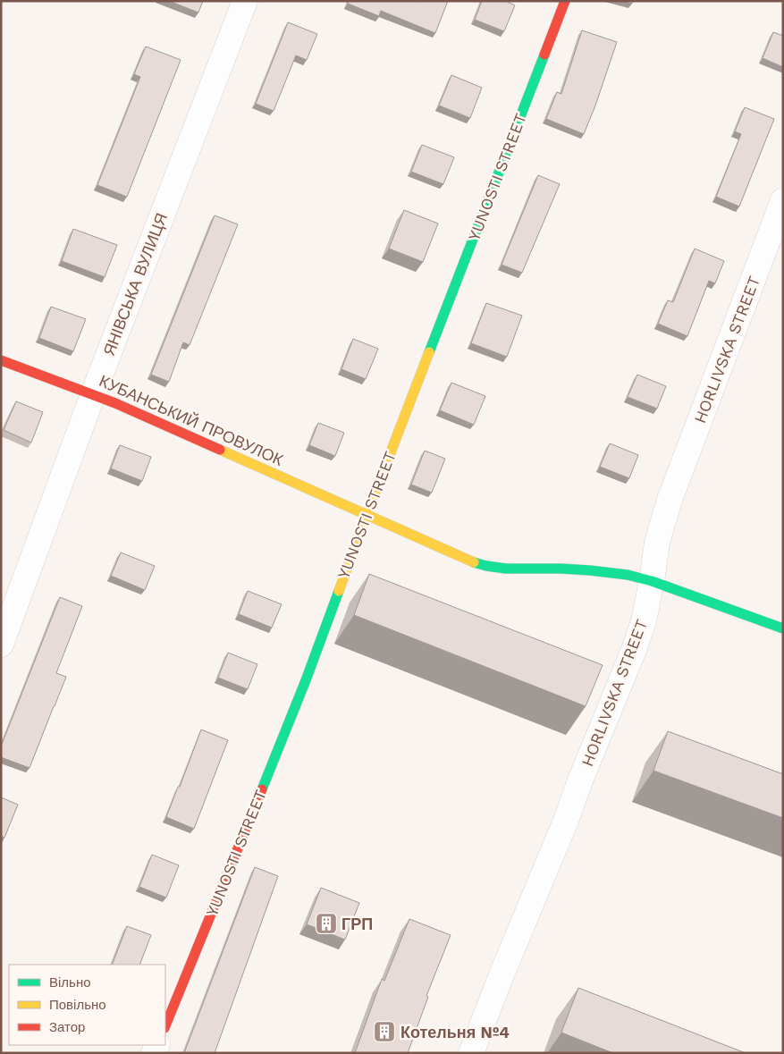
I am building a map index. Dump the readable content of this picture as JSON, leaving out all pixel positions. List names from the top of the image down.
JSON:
{
  "streets": {
    "street": [
      "YUNOSTI STREET",
      "ЯНІВСЬКА ВУЛИЦЯ",
      "HORLIVSKA STREET",
      "КУБАНСЬКИЙ ПРОВУЛОК"
    ]
  },
  "crossings": [
    ["YUNOSTI STREET", "КУБАНСЬКИЙ ПРОВУЛОК"],
    ["ЯНІВСЬКА ВУЛИЦЯ", "КУБАНСЬКИЙ ПРОВУЛОК"],
    ["HORLIVSKA STREET", "КУБАНСЬКИЙ ПРОВУЛОК"]
  ],
  "places": {
    "building": ["ГРП", "Котельня №4"]
  },
  "legend": ["Вільно", "Повільно", "Затор"]
}
